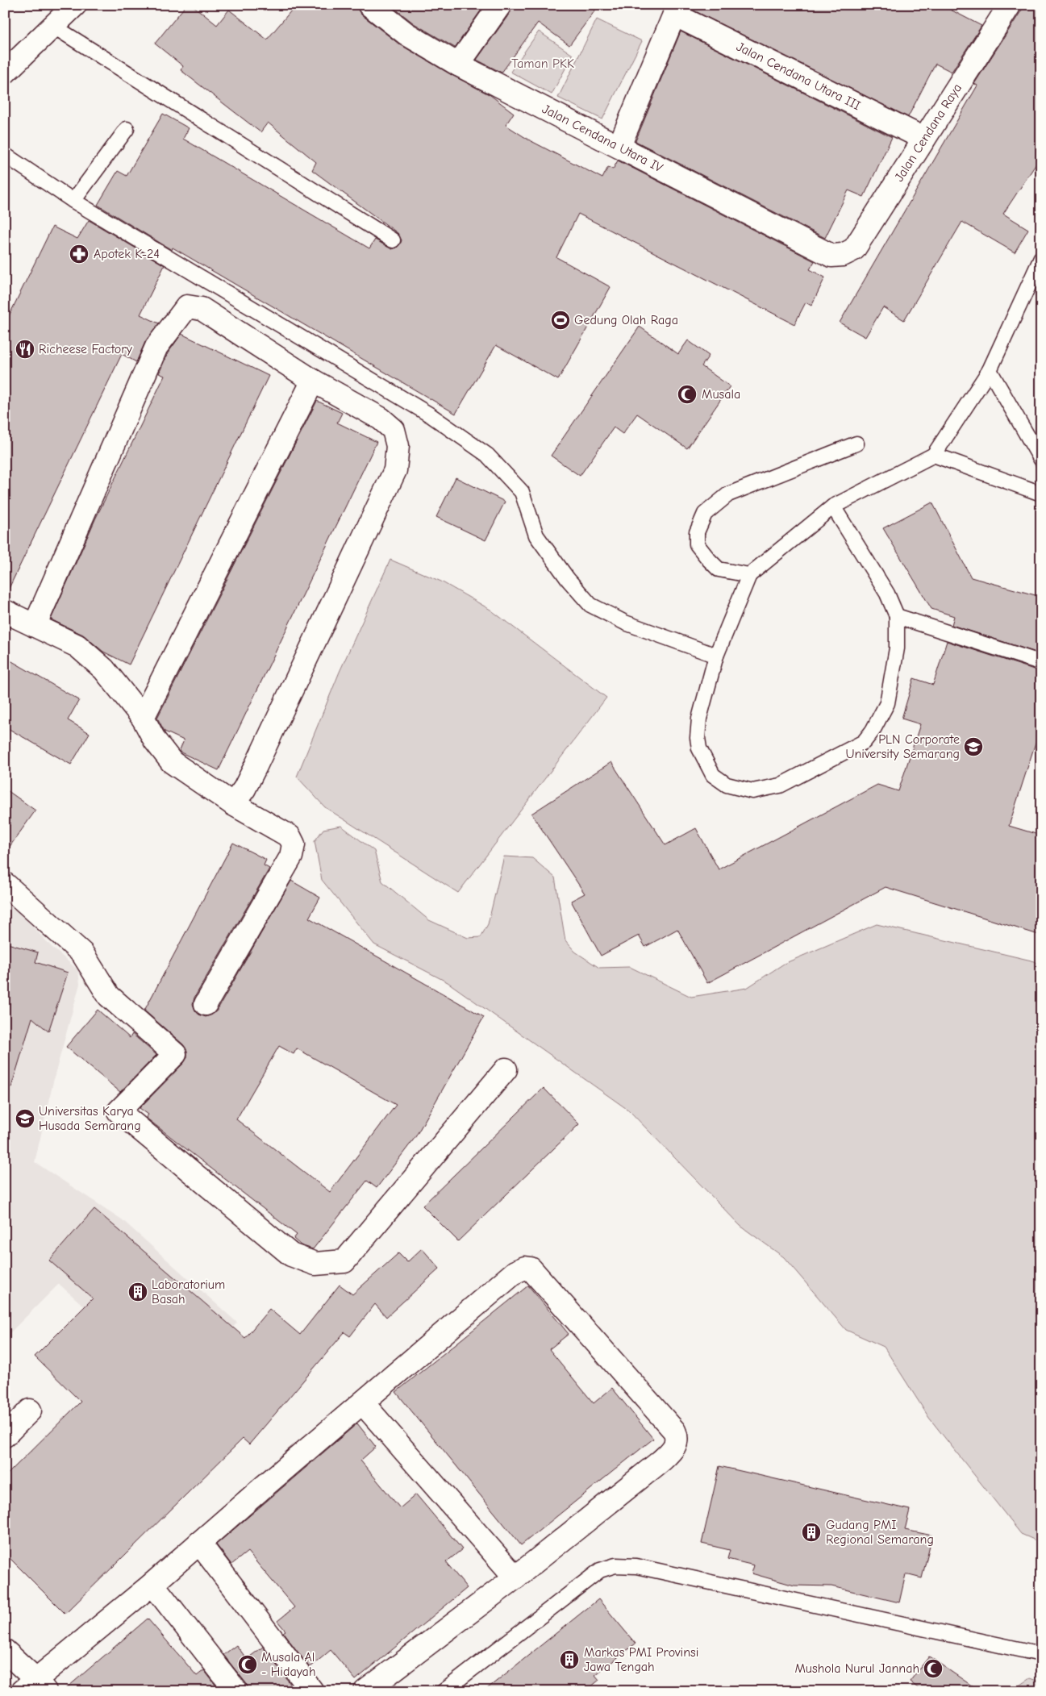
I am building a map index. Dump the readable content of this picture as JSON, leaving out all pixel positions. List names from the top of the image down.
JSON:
{
  "streets": {
    "street": ["Jalan Cendana Utara III", "Jalan Cendana Raya", "Jalan Cendana Utara IV"]
  },
  "crossings": [
    ["Jalan Cendana Utara III", "Jalan Cendana Raya"],
    ["Jalan Cendana Raya", "Jalan Cendana Utara IV"]
  ],
  "parks": ["Taman PKK"],
  "places": {
    "pharmacy": ["Apotek K-24"],
    "sports": ["Gedung Olah Raga"],
    "restaurant": ["Richeese Factory"],
    "mosque": ["Musala", "Musala Al - Hidayah", "Mushola Nurul Jannah"],
    "school or university": ["PLN Corporate University Semarang", "Universitas Karya Husada Semarang"],
    "building": ["Laboratorium Basah", "Gudang PMI Regional Semarang", "Markas PMI Provinsi Jawa Tengah"]
  }
}
